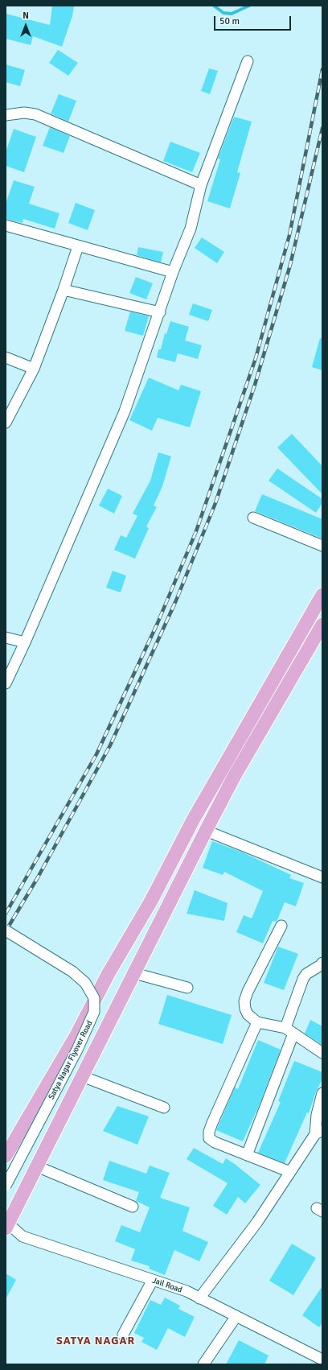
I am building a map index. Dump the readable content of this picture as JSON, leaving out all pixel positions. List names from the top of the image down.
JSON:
{
  "streets": {
    "street": ["Satya Nagar Flyover Road", "Jail Road"]
  },
  "districts": ["SATYA NAGAR"],
  "scale_bar": "50 m",
  "north": "top"
}
